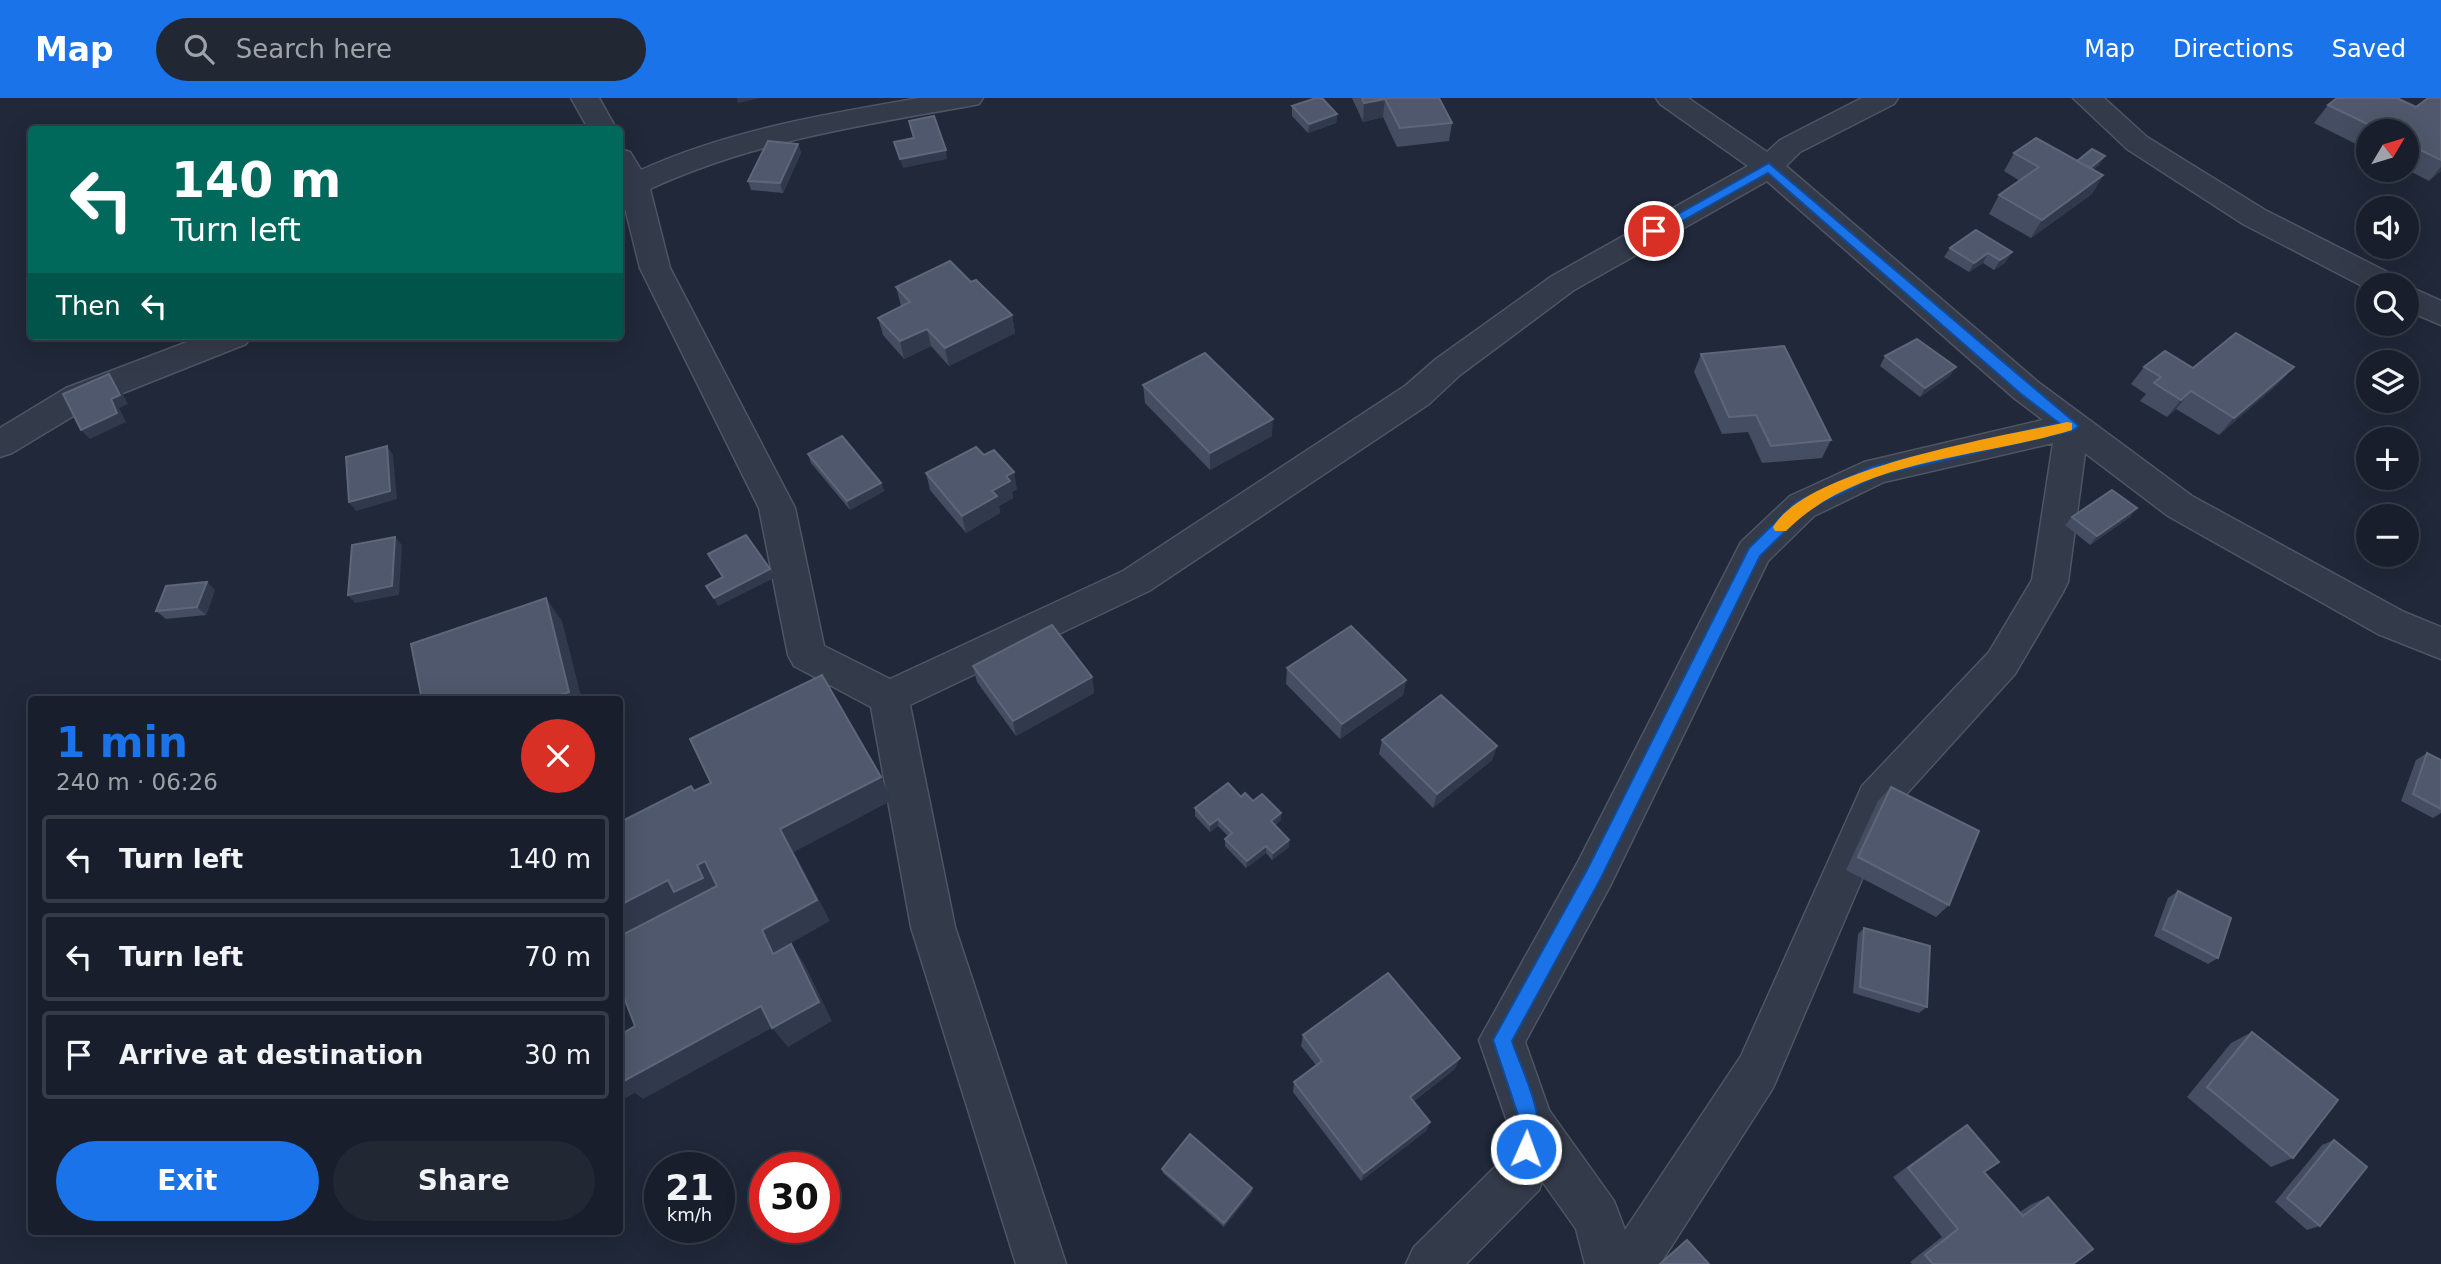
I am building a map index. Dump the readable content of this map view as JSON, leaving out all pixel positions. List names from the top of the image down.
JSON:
{
  "north": "top right",
  "page": {
    "header": "Map",
    "search": "Search here",
    "nav": ["Map", "Directions", "Saved"],
    "map_buttons": ["+", "−"],
    "turn": ["140 m", "Turn left"],
    "then": "Then",
    "heading": ["1 min", "240 m · 06:26"],
    "list": [
      {
        "name": "Turn left",
        "value": "140 m"
      },
      {
        "name": "Turn left",
        "value": "70 m"
      },
      {
        "name": "Arrive at destination",
        "value": "30 m"
      }
    ],
    "buttons": ["Exit", "Share"],
    "speed": "21 km/h",
    "limit": "30"
  }
}
